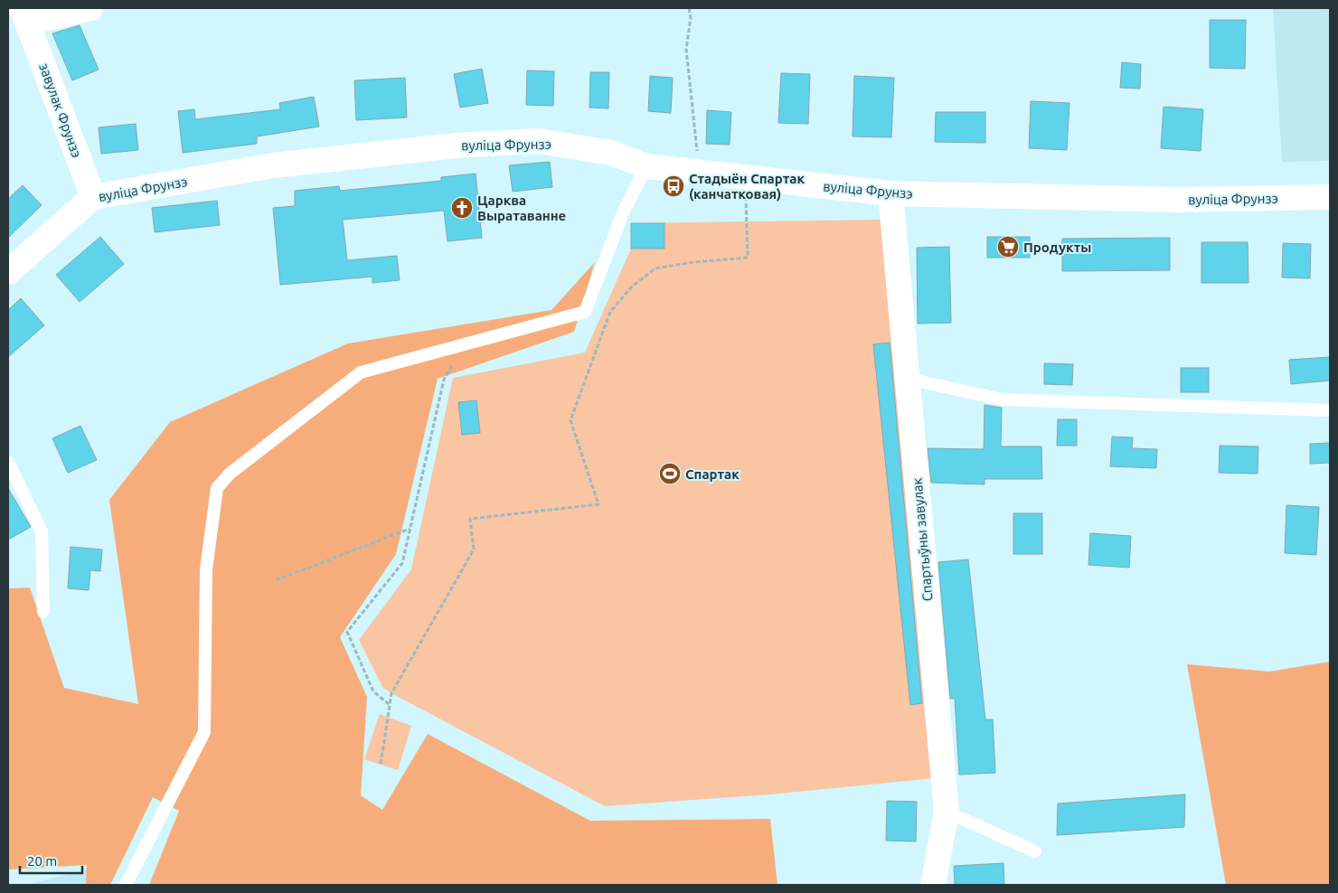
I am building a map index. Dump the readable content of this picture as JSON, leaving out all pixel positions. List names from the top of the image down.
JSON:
{
  "streets": {
    "street": ["завулак Фрунзэ", "вуліца Фрунзэ", "Спартыўны завулак"]
  },
  "crossings": [
    ["завулак Фрунзэ", "вуліца Фрунзэ"],
    ["вуліца Фрунзэ", "Спартыўны завулак"]
  ],
  "places": {
    "bus stop": ["Стадыён Спартак (канчатковая)"],
    "church": ["Царква Выратаванне"],
    "supermarket": ["Продукты"],
    "sports": ["Спартак"]
  },
  "scale_bar": "20 m"
}
